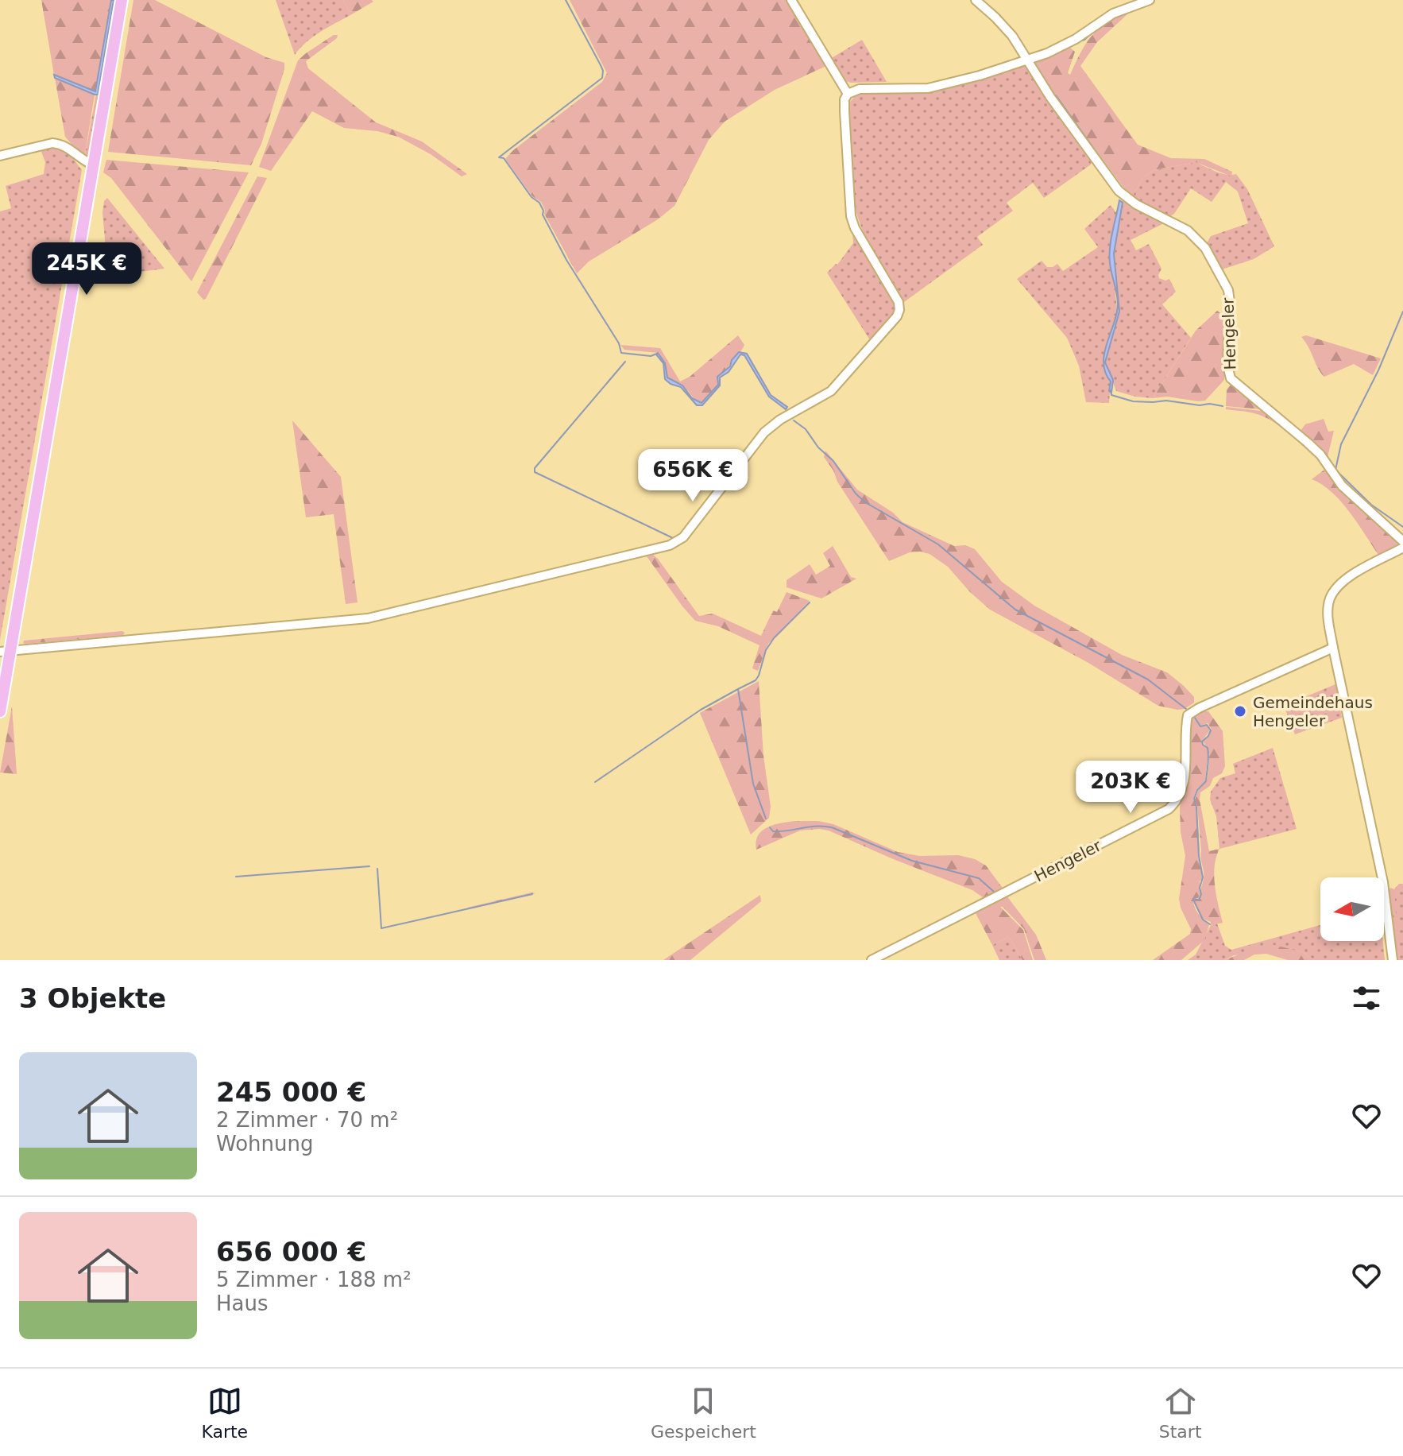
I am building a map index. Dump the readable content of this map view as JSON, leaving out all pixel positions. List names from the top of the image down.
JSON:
{
  "streets": {
    "street": ["Hengeler"]
  },
  "places": ["Gemeindehaus Hengeler"],
  "north": "left",
  "page": {
    "price": ["245K €", "656K €", "203K €"],
    "heading": "3 Objekte",
    "list": [
      {
        "name": "245 000 €",
        "note": "2 Zimmer · 70 m² · Wohnung"
      },
      {
        "name": "656 000 €",
        "note": "5 Zimmer · 188 m² · Haus"
      }
    ],
    "tabs": ["Karte", "Gespeichert", "Start"]
  }
}
